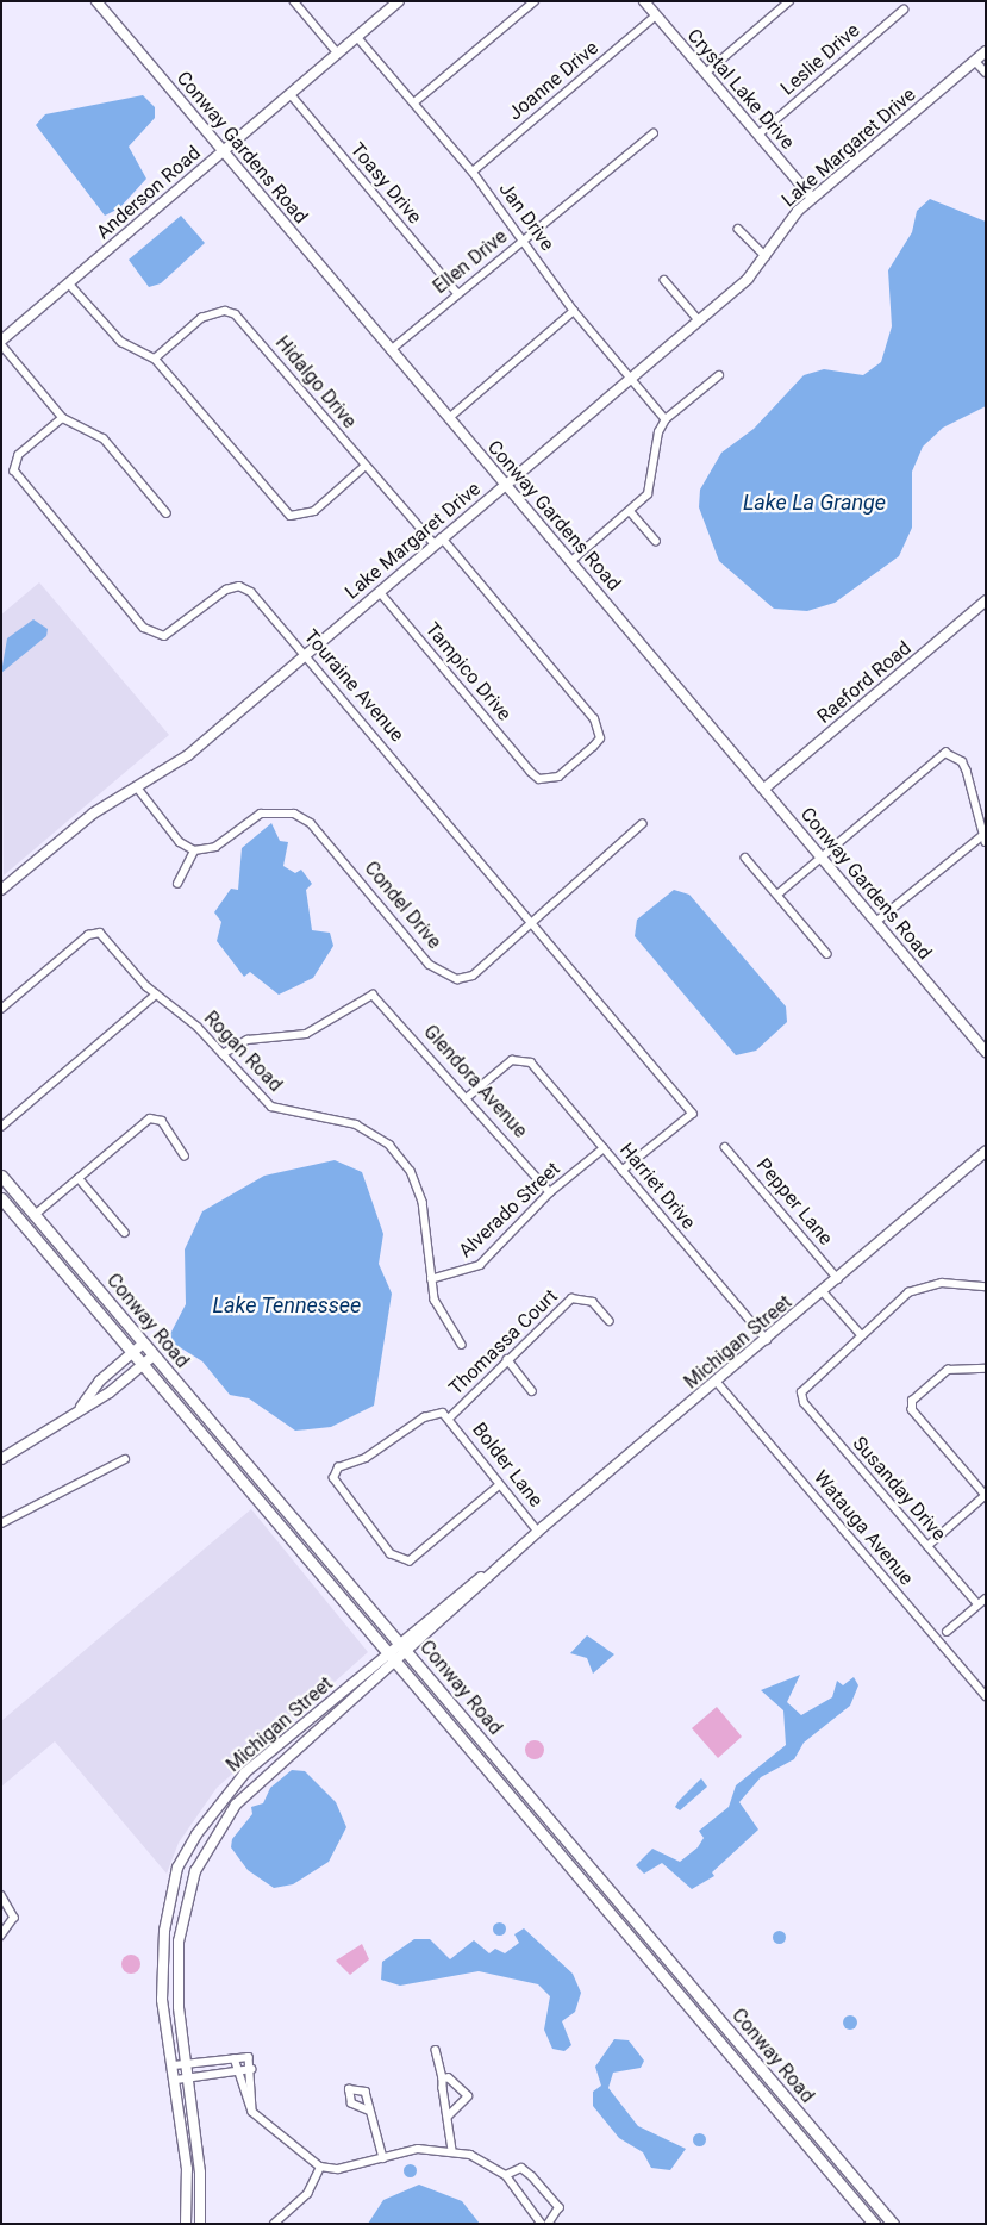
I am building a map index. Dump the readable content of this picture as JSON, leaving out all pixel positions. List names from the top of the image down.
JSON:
{
  "streets": {
    "main road": ["Conway Road"],
    "street": [
      "Leslie Drive",
      "Joanne Drive",
      "Crystal Lake Drive",
      "Conway Gardens Road",
      "Lake Margaret Drive",
      "Toasy Drive",
      "Anderson Road",
      "Jan Drive",
      "Ellen Drive",
      "Hidalgo Drive",
      "Tampico Drive",
      "Raeford Road",
      "Touraine Avenue",
      "Condel Drive",
      "Rogan Road",
      "Glendora Avenue",
      "Harriet Drive",
      "Pepper Lane",
      "Alverado Street",
      "Thomassa Court",
      "Michigan Street",
      "Bolder Lane",
      "Susanday Drive",
      "Watauga Avenue"
    ]
  },
  "crossings": [
    ["Leslie Drive", "Crystal Lake Drive"],
    ["Joanne Drive", "Crystal Lake Drive"],
    ["Joanne Drive", "Jan Drive"],
    ["Crystal Lake Drive", "Lake Margaret Drive"],
    ["Conway Gardens Road", "Lake Margaret Drive"],
    ["Conway Gardens Road", "Anderson Road"],
    ["Conway Gardens Road", "Ellen Drive"],
    ["Conway Gardens Road", "Raeford Road"],
    ["Lake Margaret Drive", "Jan Drive"],
    ["Lake Margaret Drive", "Hidalgo Drive"],
    ["Lake Margaret Drive", "Tampico Drive"],
    ["Lake Margaret Drive", "Touraine Avenue"],
    ["Toasy Drive", "Anderson Road"],
    ["Toasy Drive", "Ellen Drive"],
    ["Anderson Road", "Jan Drive"],
    ["Jan Drive", "Ellen Drive"],
    ["Hidalgo Drive", "Tampico Drive"],
    ["Touraine Avenue", "Condel Drive"],
    ["Touraine Avenue", "Harriet Drive"],
    ["Rogan Road", "Glendora Avenue"],
    ["Rogan Road", "Alverado Street"],
    ["Glendora Avenue", "Harriet Drive"],
    ["Glendora Avenue", "Alverado Street"],
    ["Harriet Drive", "Alverado Street"],
    ["Harriet Drive", "Michigan Street"],
    ["Pepper Lane", "Michigan Street"],
    ["Conway Road", "Michigan Street"],
    ["Thomassa Court", "Bolder Lane"],
    ["Michigan Street", "Bolder Lane"],
    ["Michigan Street", "Watauga Avenue"]
  ],
  "water": ["Lake La Grange", "Lake Tennessee"]
}
